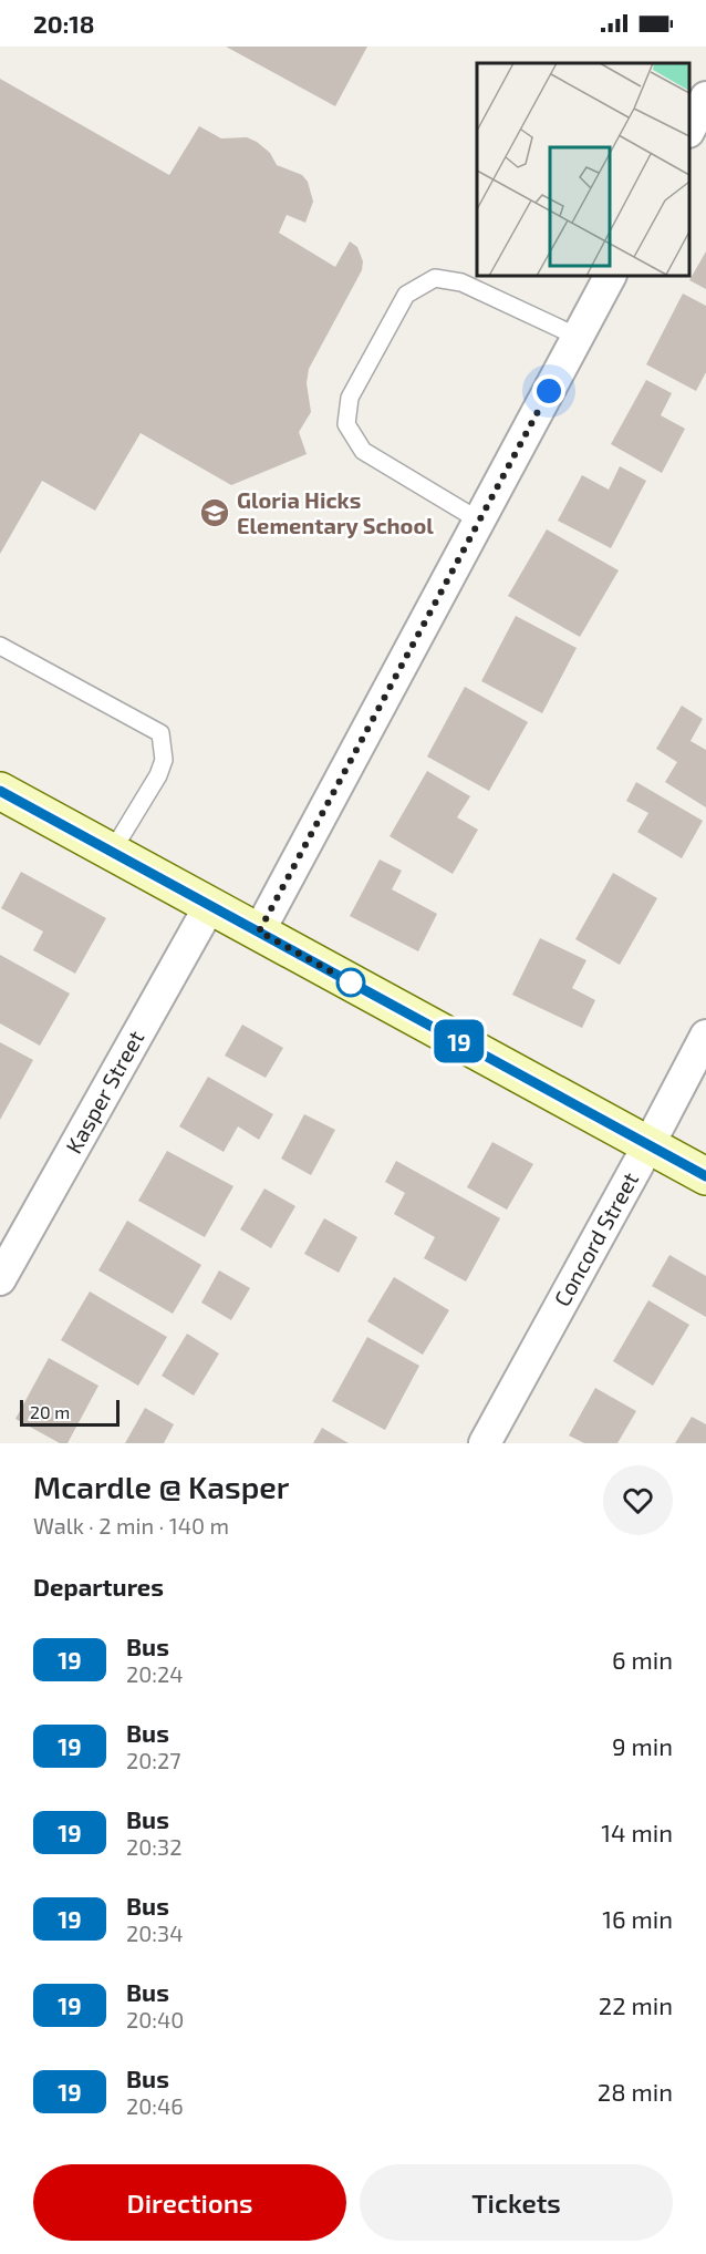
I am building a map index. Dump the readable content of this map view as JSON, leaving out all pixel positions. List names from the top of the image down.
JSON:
{
  "streets": {
    "street": ["Kasper Street", "Concord Street"]
  },
  "places": {
    "school or university": ["Gloria Hicks Elementary School"]
  },
  "lines": ["bus line 19"],
  "scale_bar": "20 m",
  "page": {
    "status": "20:18",
    "on_map": "19",
    "scale": "20 m",
    "heading": [
      ["Mcardle @ Kasper", "Walk · 2 min · 140 m"],
      "Departures"
    ],
    "list": [
      {
        "mark": "19",
        "name": "Bus",
        "note": "20:24",
        "value": "6 min"
      },
      {
        "mark": "19",
        "name": "Bus",
        "note": "20:27",
        "value": "9 min"
      },
      {
        "mark": "19",
        "name": "Bus",
        "note": "20:32",
        "value": "14 min"
      },
      {
        "mark": "19",
        "name": "Bus",
        "note": "20:34",
        "value": "16 min"
      },
      {
        "mark": "19",
        "name": "Bus",
        "note": "20:40",
        "value": "22 min"
      },
      {
        "mark": "19",
        "name": "Bus",
        "note": "20:46",
        "value": "28 min"
      }
    ],
    "buttons": ["Directions", "Tickets"]
  }
}
